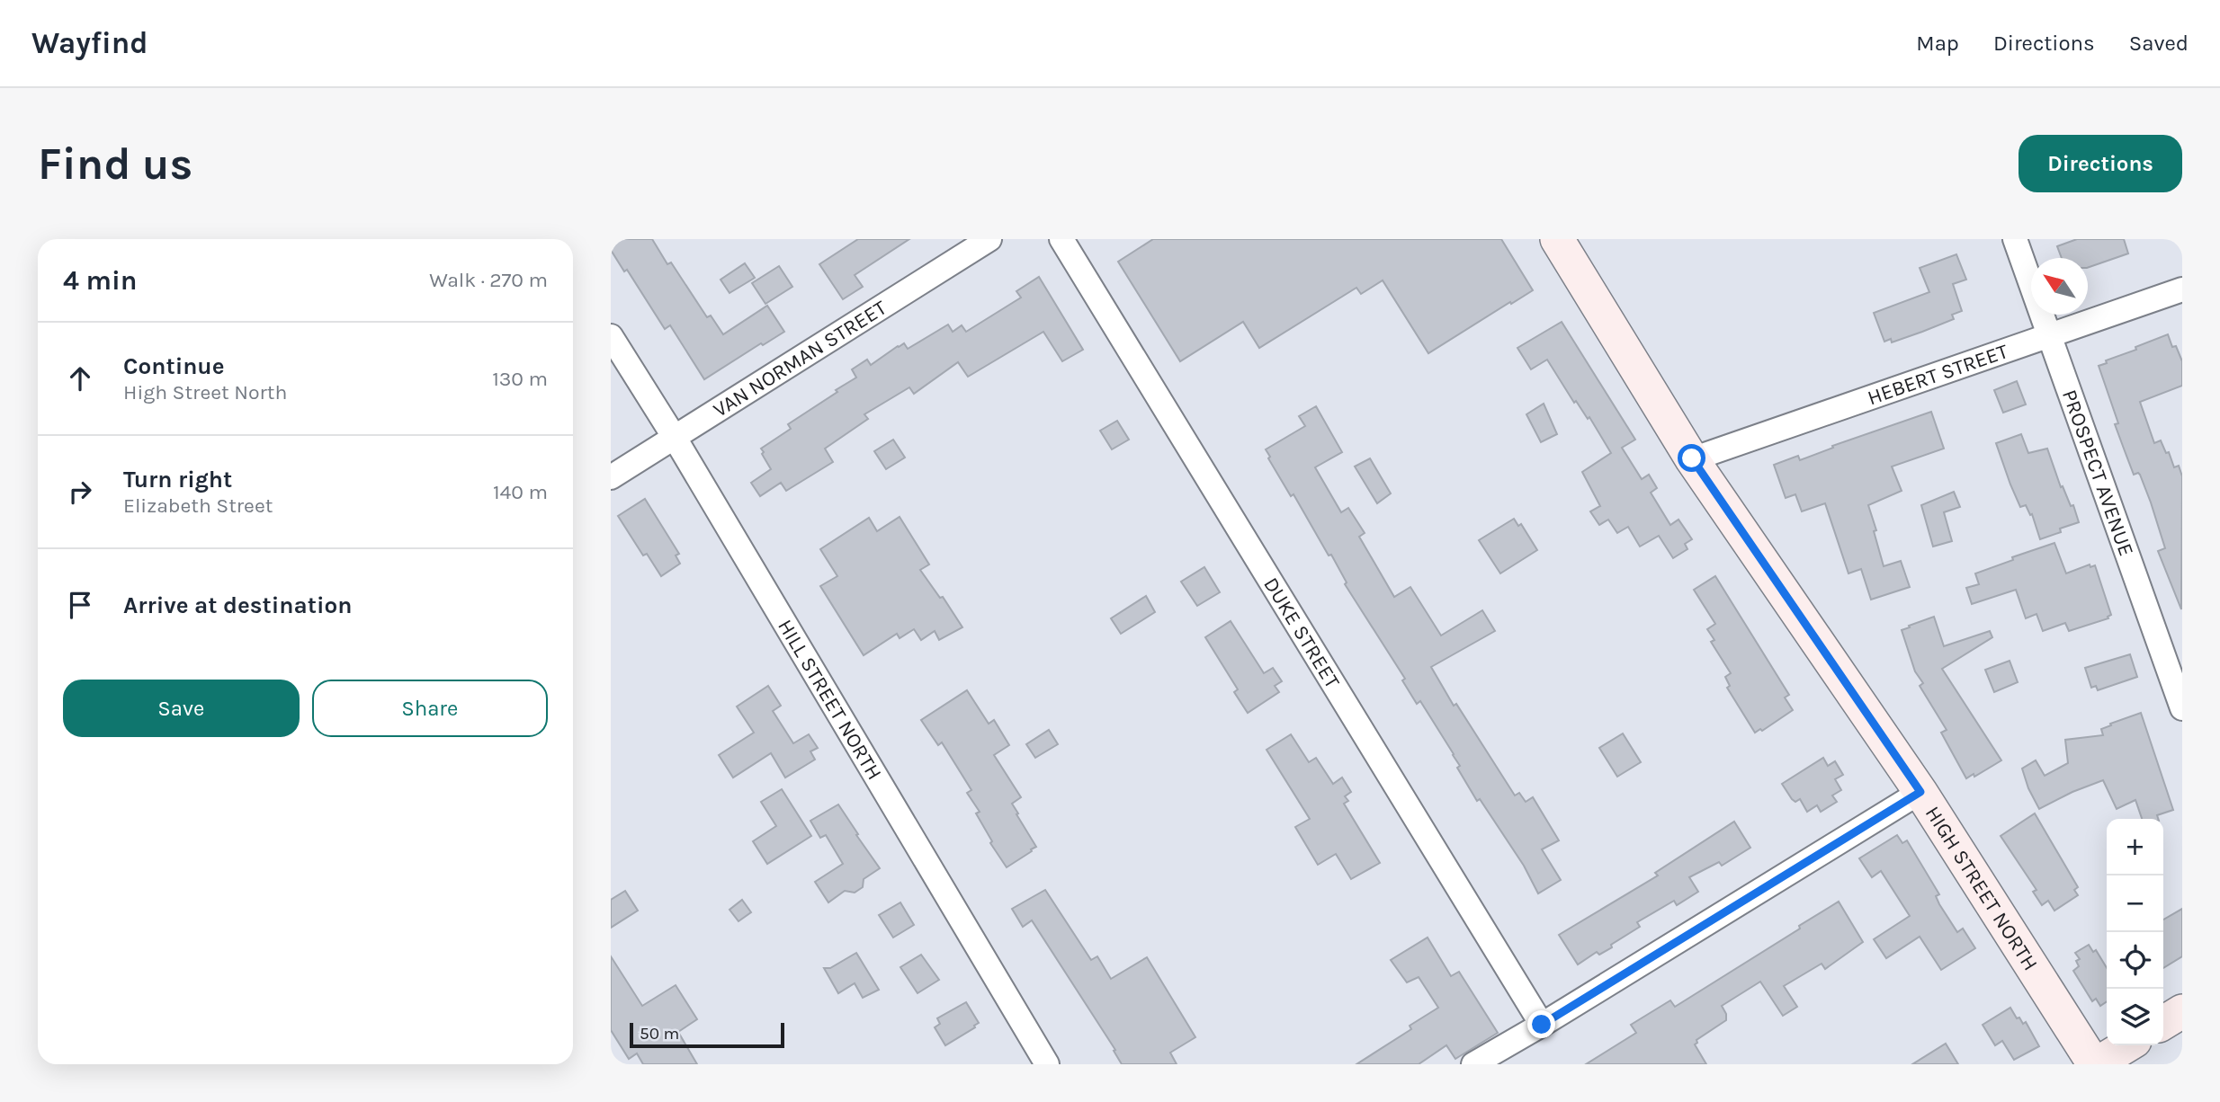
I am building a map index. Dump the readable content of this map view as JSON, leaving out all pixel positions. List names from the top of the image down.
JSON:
{
  "streets": {
    "main road": ["HIGH STREET NORTH"],
    "street": [
      "VAN NORMAN STREET",
      "HEBERT STREET",
      "PROSPECT AVENUE",
      "DUKE STREET",
      "HILL STREET NORTH"
    ]
  },
  "crossings": [
    ["VAN NORMAN STREET", "HILL STREET NORTH"],
    ["HEBERT STREET", "PROSPECT AVENUE"],
    ["HEBERT STREET", "HIGH STREET NORTH"]
  ],
  "scale_bar": "50 m",
  "north": "top left",
  "page": {
    "header": "Wayfind",
    "nav": ["Map", "Directions", "Saved"],
    "buttons": [
      "Directions",
      ["Save", "Share"]
    ],
    "title": "Find us",
    "heading": ["4 min", "Walk · 270 m"],
    "list": [
      ["Continue", "High Street North", "130 m"],
      ["Turn right", "Elizabeth Street", "140 m"],
      "Arrive at destination"
    ],
    "map_buttons": ["+", "−"],
    "scale": "50 m"
  }
}
